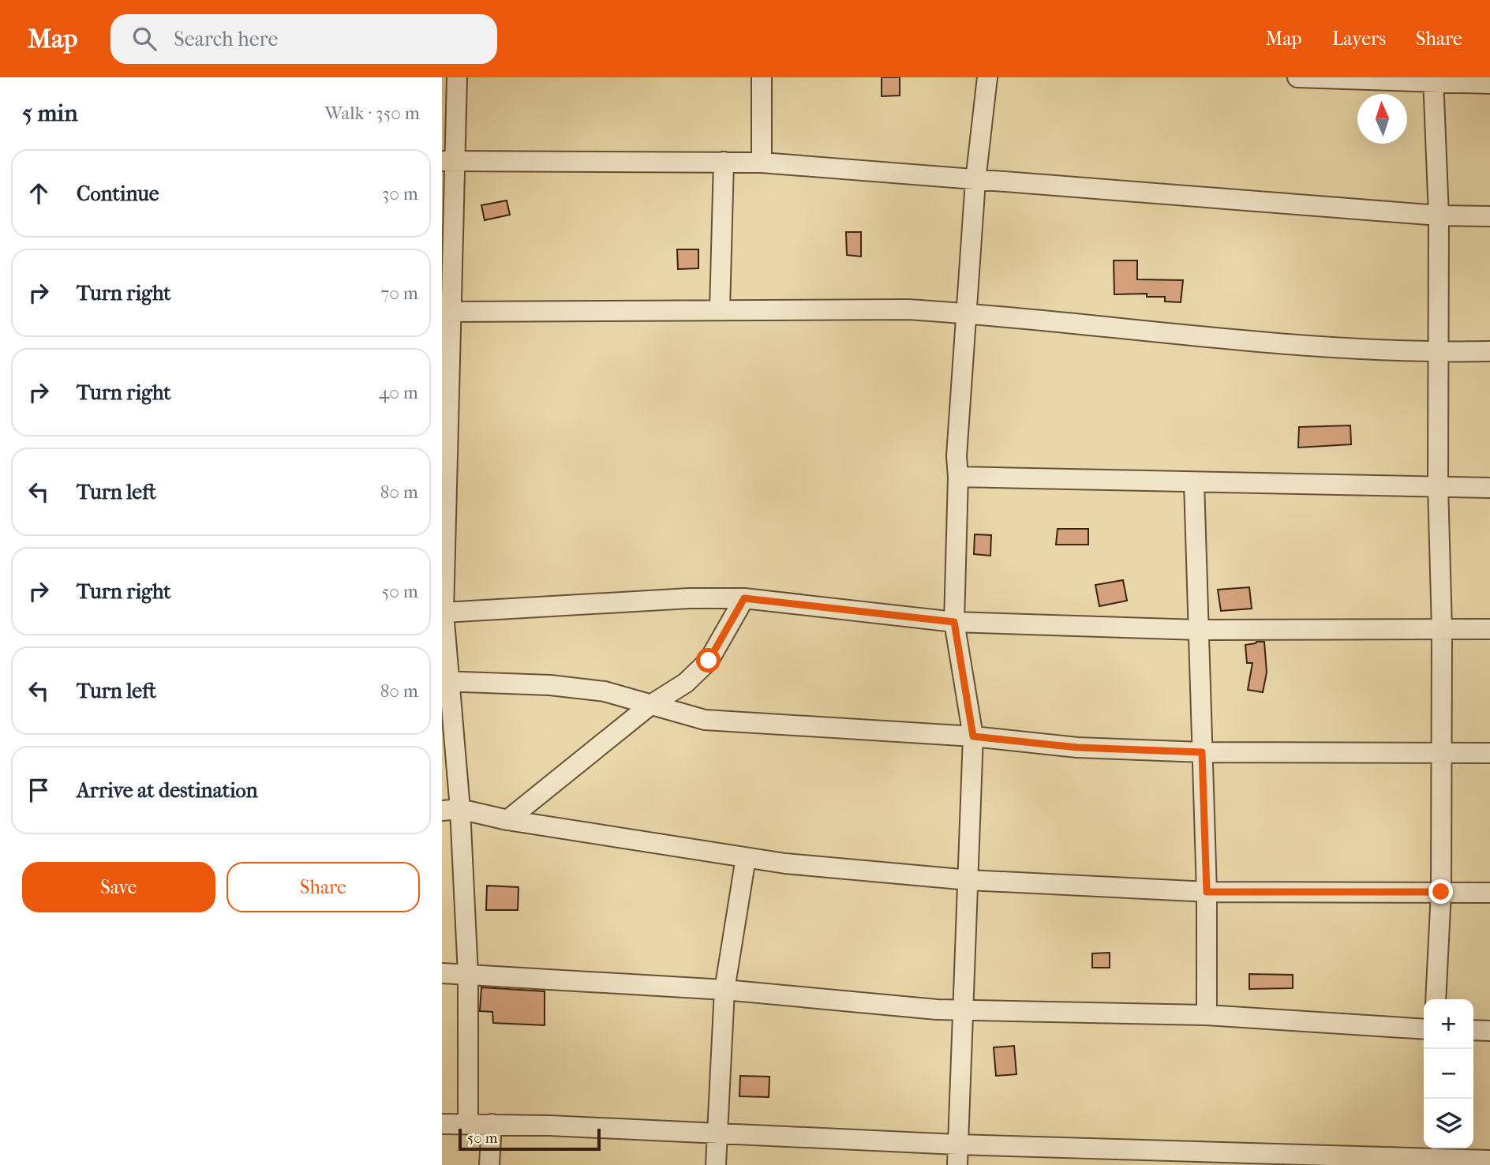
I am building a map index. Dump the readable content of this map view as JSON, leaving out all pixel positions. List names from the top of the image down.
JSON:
{
  "scale_bar": "50 m",
  "north": "top",
  "page": {
    "header": "Map",
    "search": "Search here",
    "nav": ["Map", "Layers", "Share"],
    "heading": ["5 min", "Walk · 350 m"],
    "list": [
      ["Continue", "30 m"],
      ["Turn right", "70 m"],
      ["Turn right", "40 m"],
      ["Turn left", "80 m"],
      ["Turn right", "50 m"],
      ["Turn left", "80 m"],
      "Arrive at destination"
    ],
    "buttons": ["Save", "Share"],
    "map_buttons": ["+", "−"],
    "scale": "50 m"
  }
}
